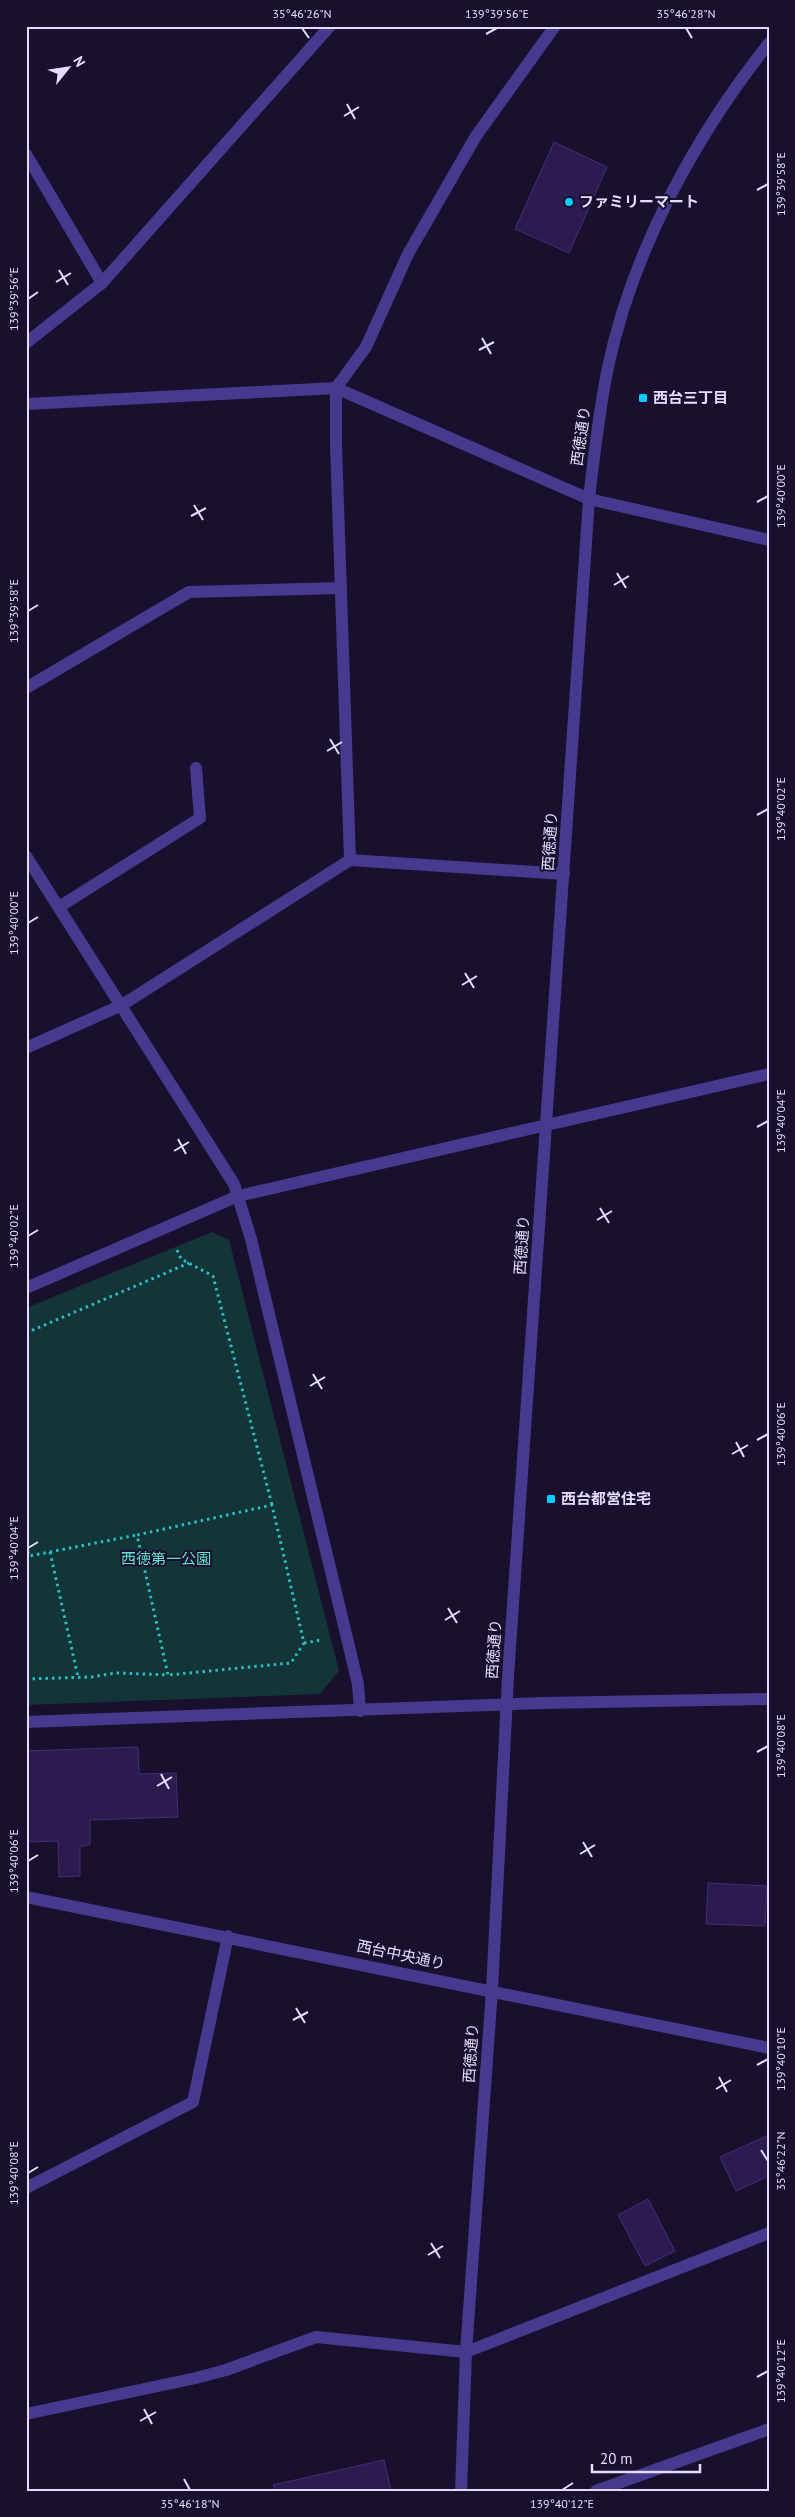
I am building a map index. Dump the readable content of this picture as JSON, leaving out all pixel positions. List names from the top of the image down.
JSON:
{
  "streets": {
    "street": ["西徳通り", "西台中央通り"]
  },
  "crossings": [
    ["西徳通り", "西台中央通り"]
  ],
  "parks": ["西徳第一公園"],
  "places": {
    "other": ["ファミリーマート"],
    "transit": ["西台三丁目", "西台都営住宅"]
  },
  "scale_bar": "20 m",
  "north": "top right",
  "coordinates": [
    "35°46'26\"N",
    "139°39'56\"E",
    "35°46'28\"N",
    "139°39'58\"E",
    "139°40'00\"E",
    "139°40'02\"E",
    "139°40'04\"E",
    "139°40'06\"E",
    "139°40'08\"E",
    "139°40'10\"E",
    "35°46'22\"N",
    "139°40'12\"E",
    "35°46'18\"N"
  ]
}
